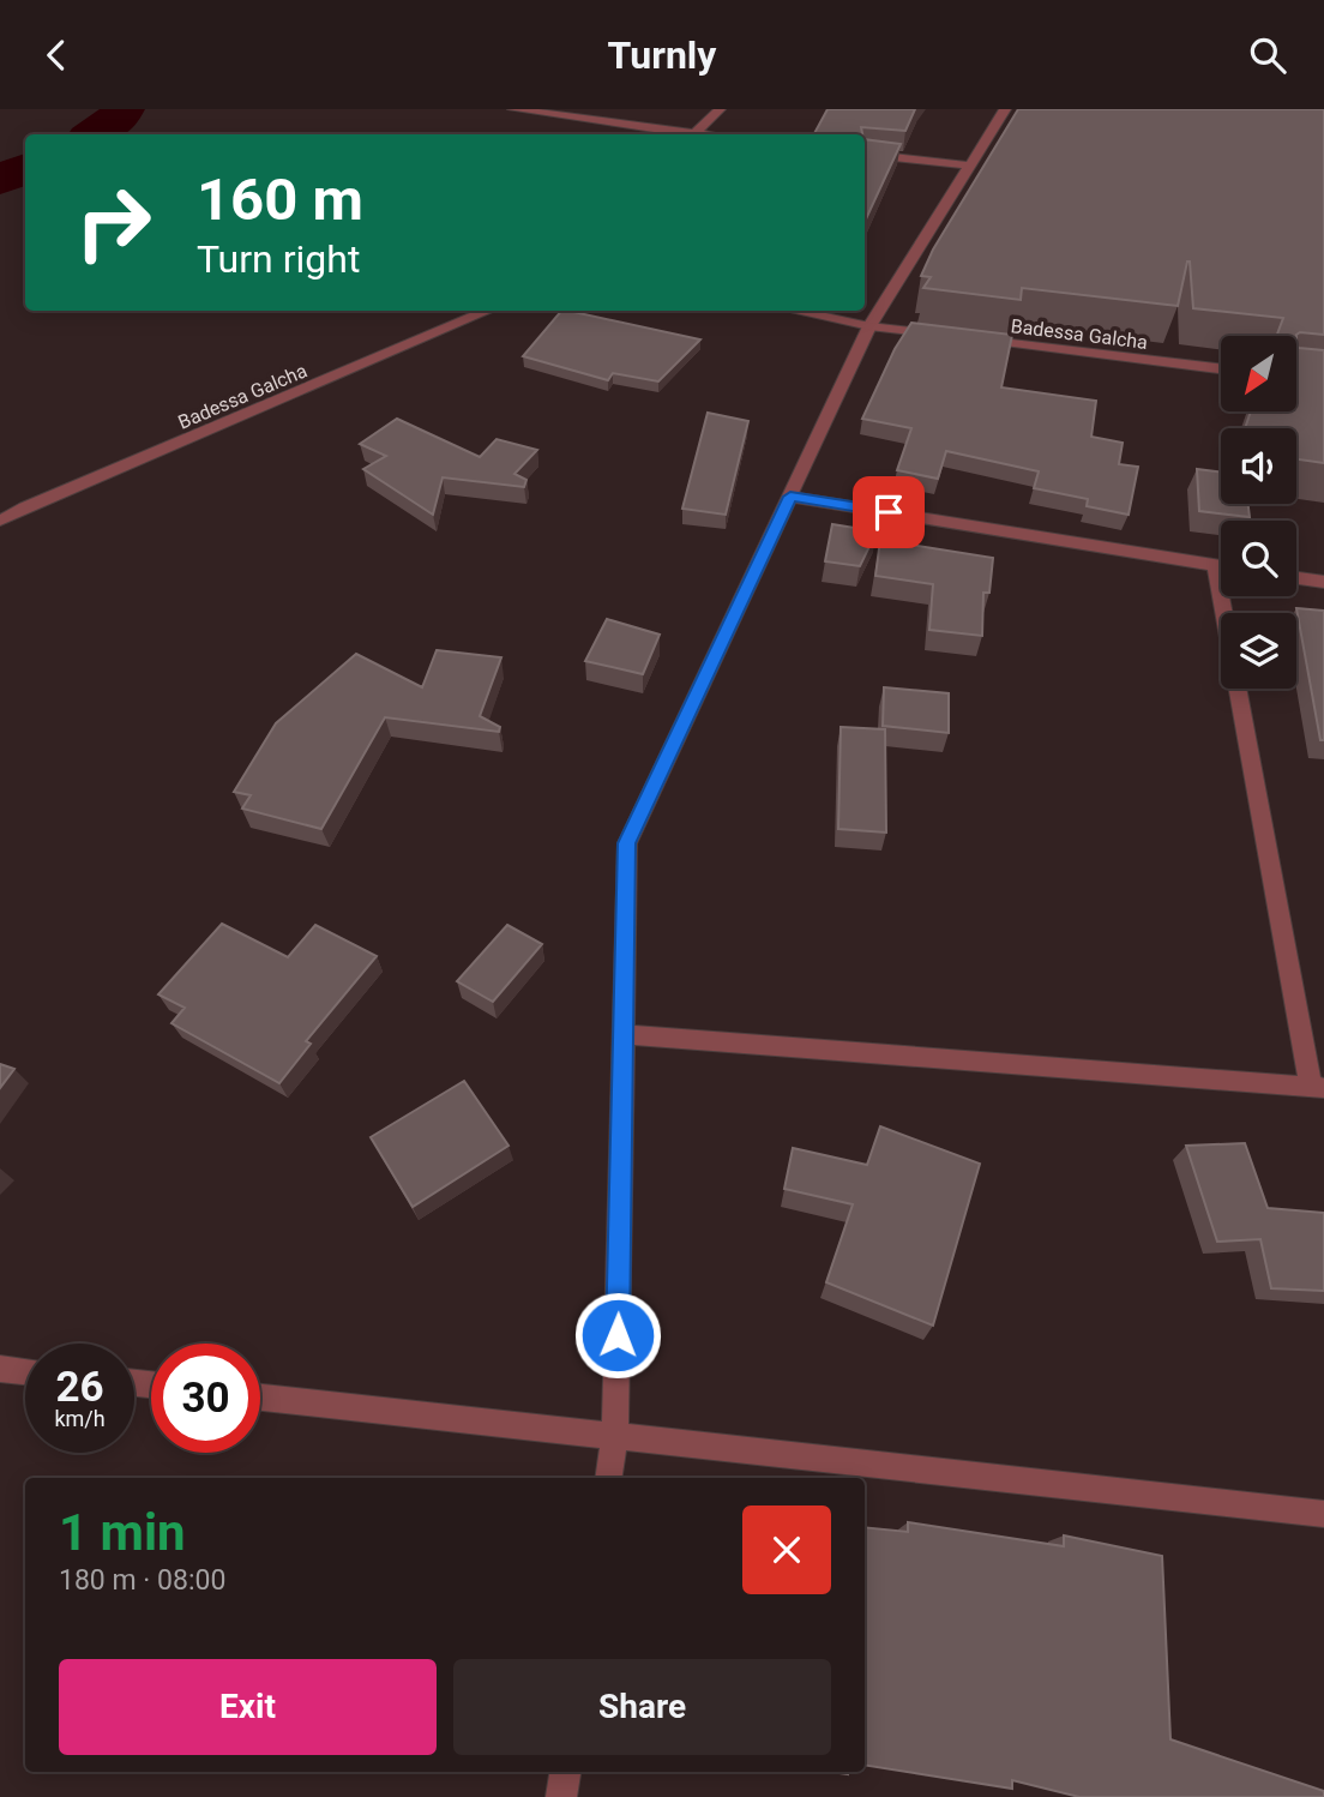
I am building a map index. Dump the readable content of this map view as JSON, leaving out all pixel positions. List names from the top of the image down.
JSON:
{
  "streets": {
    "street": ["Badessa Galcha"]
  },
  "north": "bottom left",
  "page": {
    "header": "Turnly",
    "turn": ["160 m", "Turn right"],
    "speed": "26 km/h",
    "limit": "30",
    "heading": ["1 min", "180 m · 08:00"],
    "buttons": ["Exit", "Share"]
  }
}
